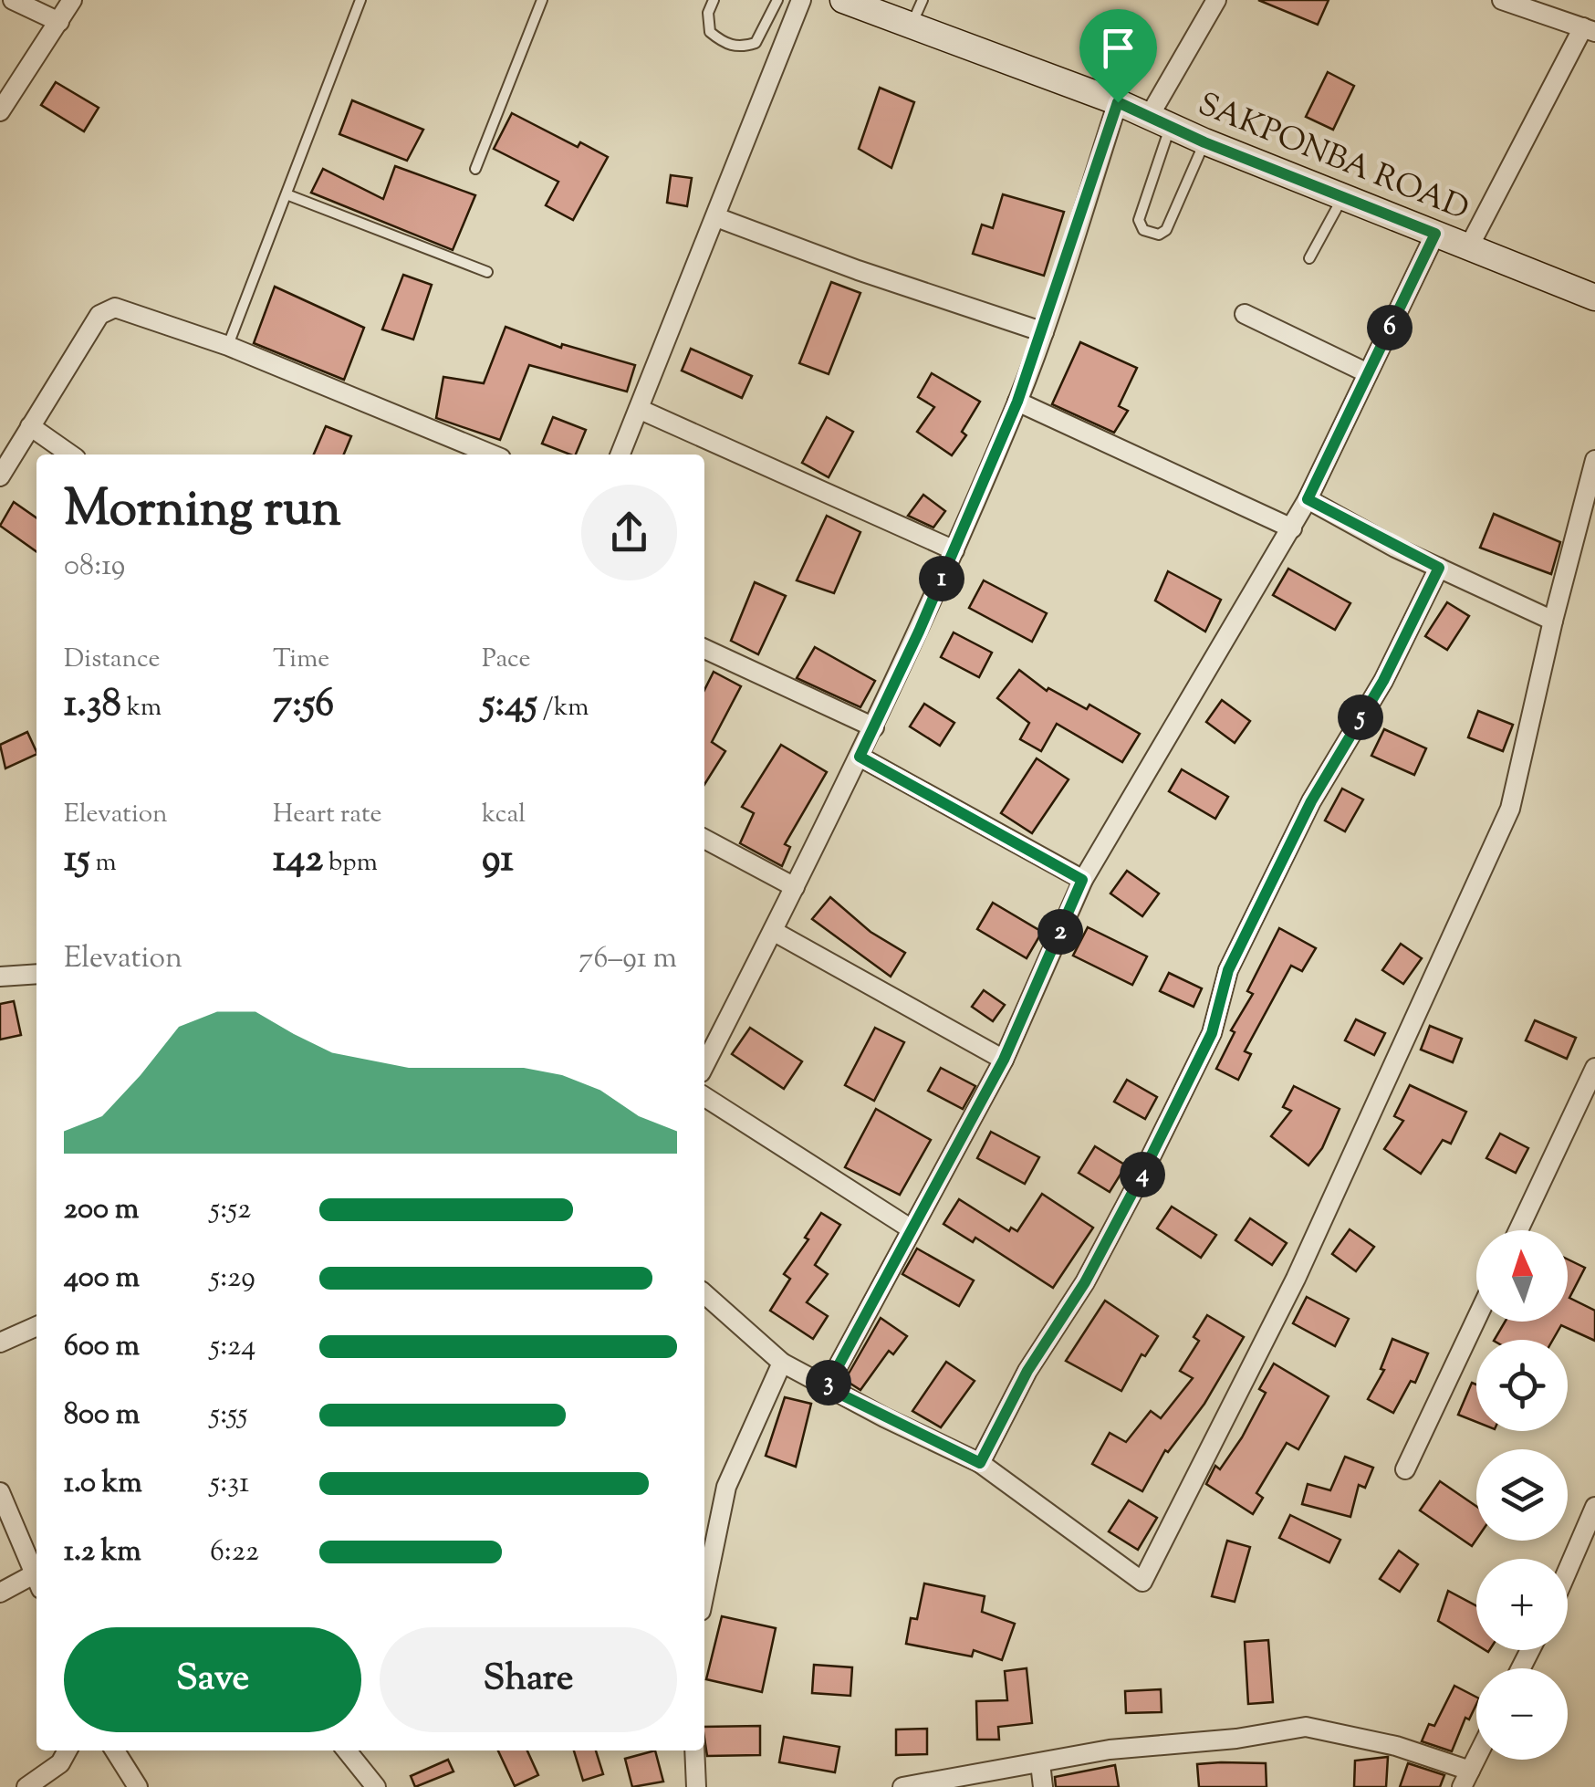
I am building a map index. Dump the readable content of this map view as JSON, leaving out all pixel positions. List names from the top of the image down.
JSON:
{
  "streets": {
    "main road": ["SAKPONBA ROAD"]
  },
  "north": "top",
  "page": {
    "pins": [
      "6",
      "1",
      "5",
      "2",
      "4",
      "3"
    ],
    "heading": ["Morning run", "08:19"],
    "stats": [
      ["Distance", "1.38 km"],
      ["Time", "7:56"],
      ["Pace", "5:45 /km"],
      ["Elevation", "15 m"],
      ["Heart rate", "142 bpm"],
      ["kcal", "91"]
    ],
    "chart": ["Elevation", "76–91 m"],
    "list": [
      {
        "name": "200 m",
        "note": "5:52"
      },
      {
        "name": "400 m",
        "note": "5:29"
      },
      {
        "name": "600 m",
        "note": "5:24"
      },
      {
        "name": "800 m",
        "note": "5:55"
      },
      {
        "name": "1.0 km",
        "note": "5:31"
      },
      {
        "name": "1.2 km",
        "note": "6:22"
      }
    ],
    "map_buttons": ["+", "−"],
    "buttons": ["Save", "Share"]
  }
}
